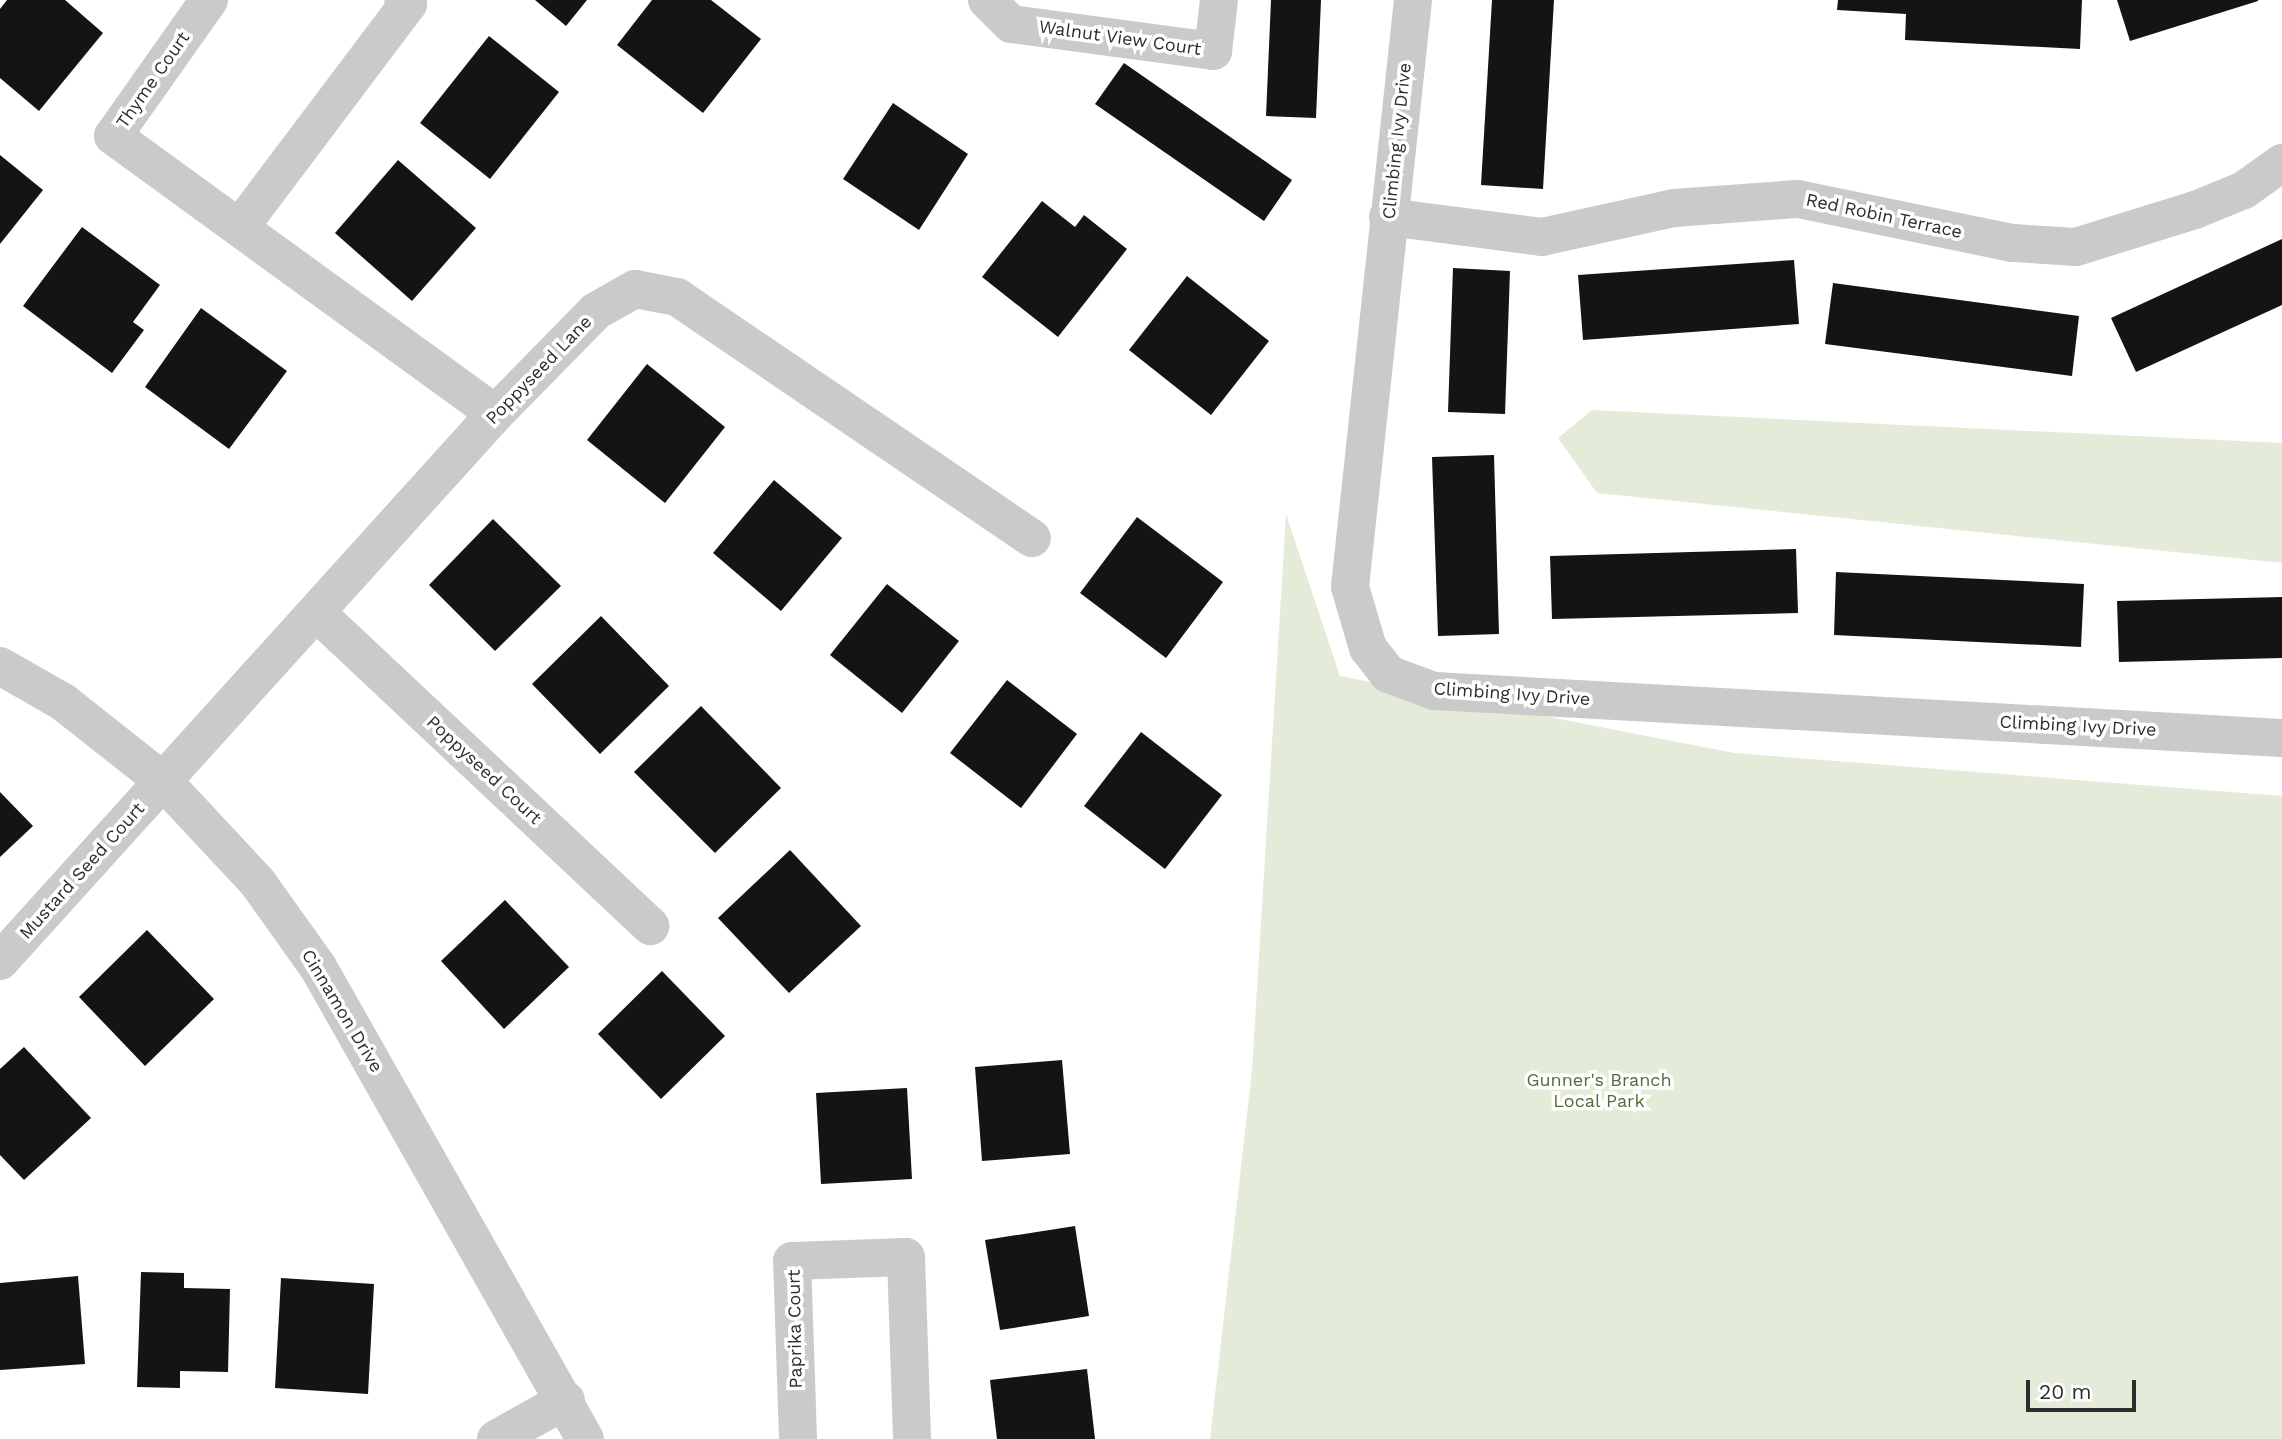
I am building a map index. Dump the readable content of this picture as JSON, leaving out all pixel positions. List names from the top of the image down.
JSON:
{
  "streets": {
    "street": [
      "Walnut View Court",
      "Thyme Court",
      "Climbing Ivy Drive",
      "Red Robin Terrace",
      "Poppyseed Lane",
      "Poppyseed Court",
      "Mustard Seed Court",
      "Cinnamon Drive",
      "Paprika Court"
    ]
  },
  "crossings": [
    ["Thyme Court", "Poppyseed Lane"],
    ["Climbing Ivy Drive", "Red Robin Terrace"],
    ["Poppyseed Lane", "Poppyseed Court"],
    ["Poppyseed Lane", "Mustard Seed Court"],
    ["Poppyseed Lane", "Cinnamon Drive"],
    ["Mustard Seed Court", "Cinnamon Drive"]
  ],
  "parks": ["Gunner's Branch Local Park"],
  "scale_bar": "20 m"
}
